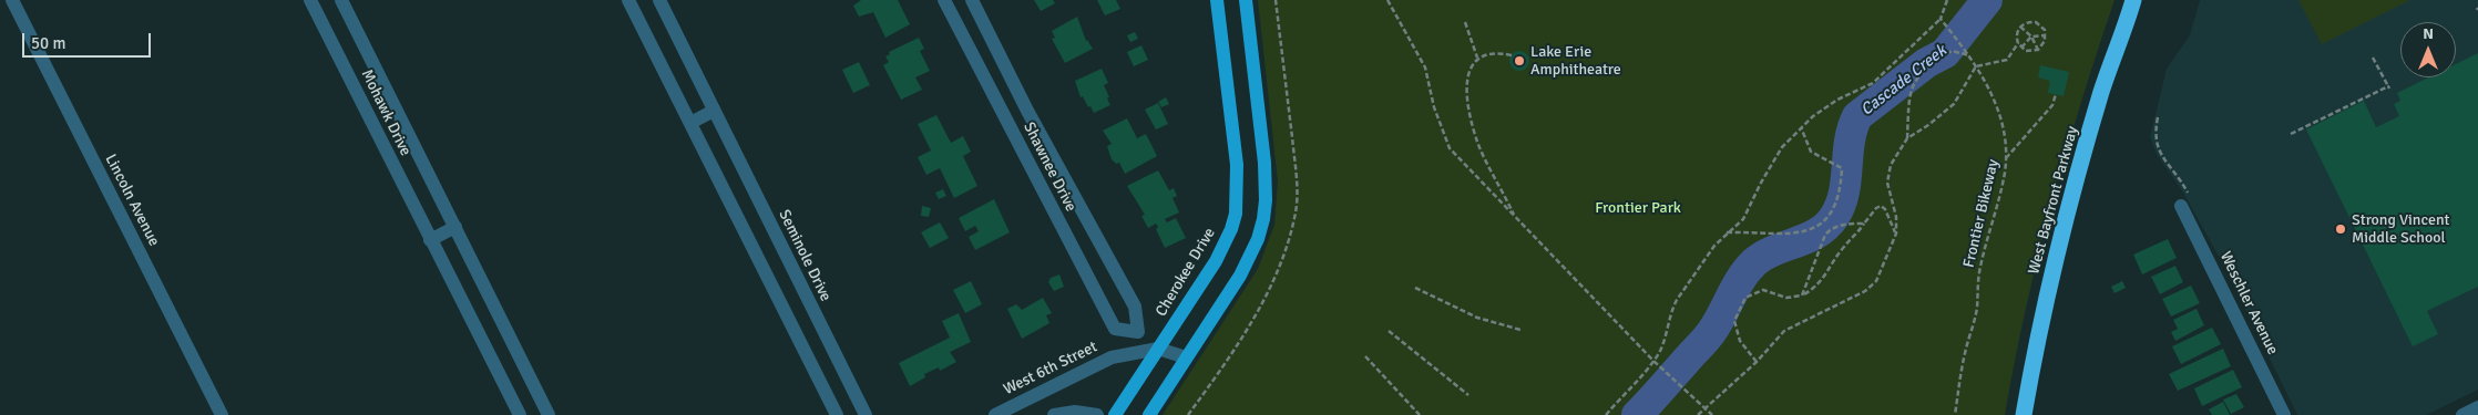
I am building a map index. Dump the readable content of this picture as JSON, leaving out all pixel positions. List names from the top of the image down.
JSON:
{
  "streets": {
    "highway": ["West Bayfront Parkway"],
    "main road": ["Cherokee Drive"],
    "street": [
      "Mohawk Drive",
      "Shawnee Drive",
      "Lincoln Avenue",
      "Seminole Drive",
      "Weschler Avenue",
      "West 6th Street"
    ],
    "path": ["Frontier Bikeway"]
  },
  "crossings": [
    ["Shawnee Drive", "Cherokee Drive"],
    ["Shawnee Drive", "West 6th Street"],
    ["Cherokee Drive", "West 6th Street"]
  ],
  "water": ["Cascade Creek"],
  "parks": ["Frontier Park"],
  "places": ["Lake Erie Amphitheatre", "Strong Vincent Middle School"],
  "scale_bar": "50 m",
  "north": "top"
}
